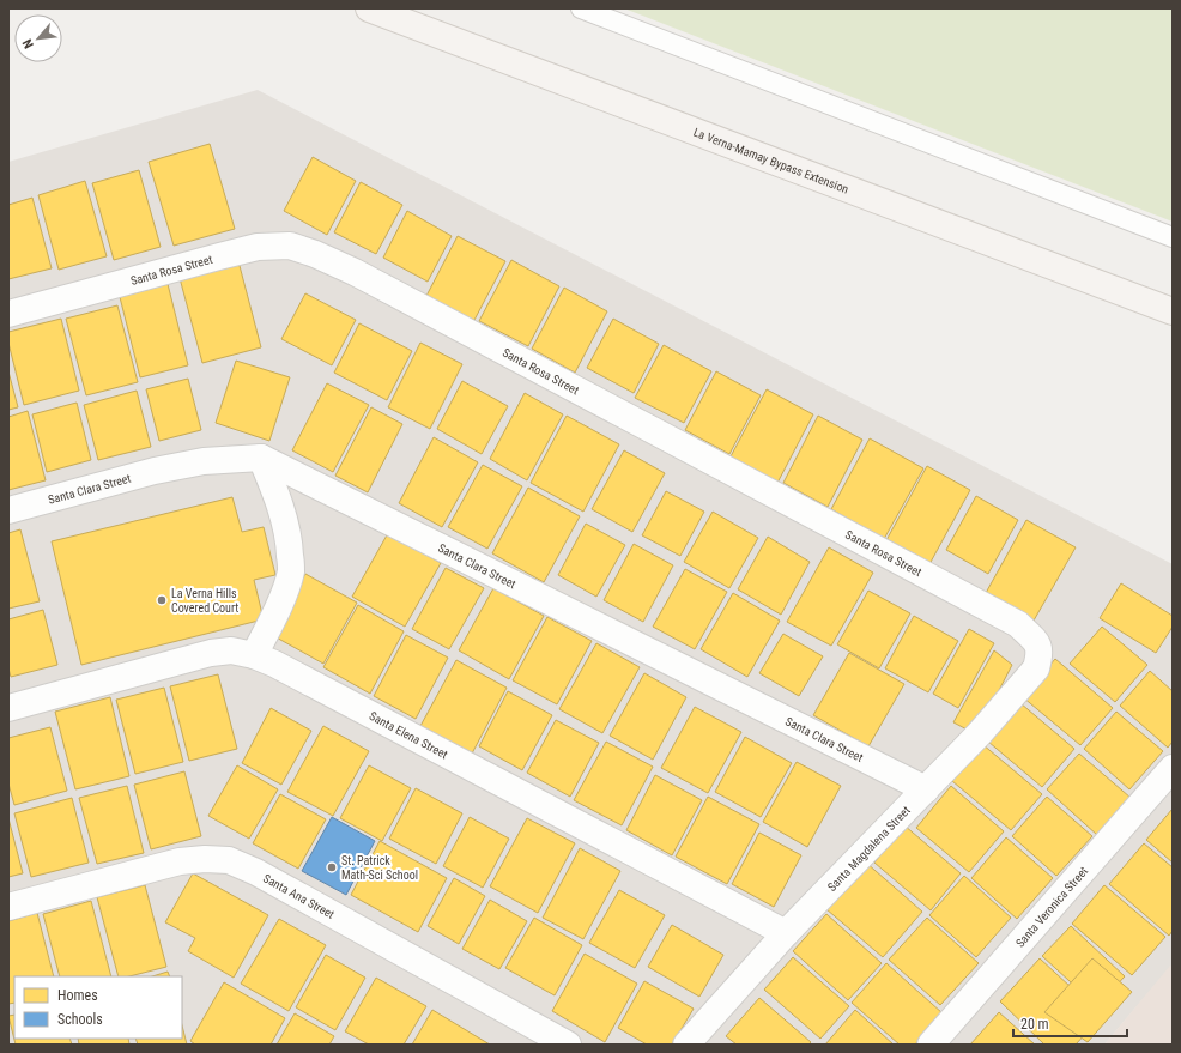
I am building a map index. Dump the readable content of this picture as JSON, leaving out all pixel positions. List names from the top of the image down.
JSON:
{
  "streets": {
    "main road": ["La Verna-Mamay Bypass Extension"],
    "street": [
      "Santa Rosa Street",
      "Santa Clara Street",
      "Santa Elena Street",
      "Santa Magdalena Street",
      "Santa Ana Street",
      "Santa Veronica Street"
    ]
  },
  "crossings": [
    ["Santa Rosa Street", "Santa Magdalena Street"],
    ["Santa Clara Street", "Santa Magdalena Street"],
    ["Santa Elena Street", "Santa Magdalena Street"]
  ],
  "places": ["La Verna Hills Covered Court", "St. Patrick Math-Sci School"],
  "legend": ["Homes", "Schools"],
  "scale_bar": "20 m",
  "north": "bottom left"
}
